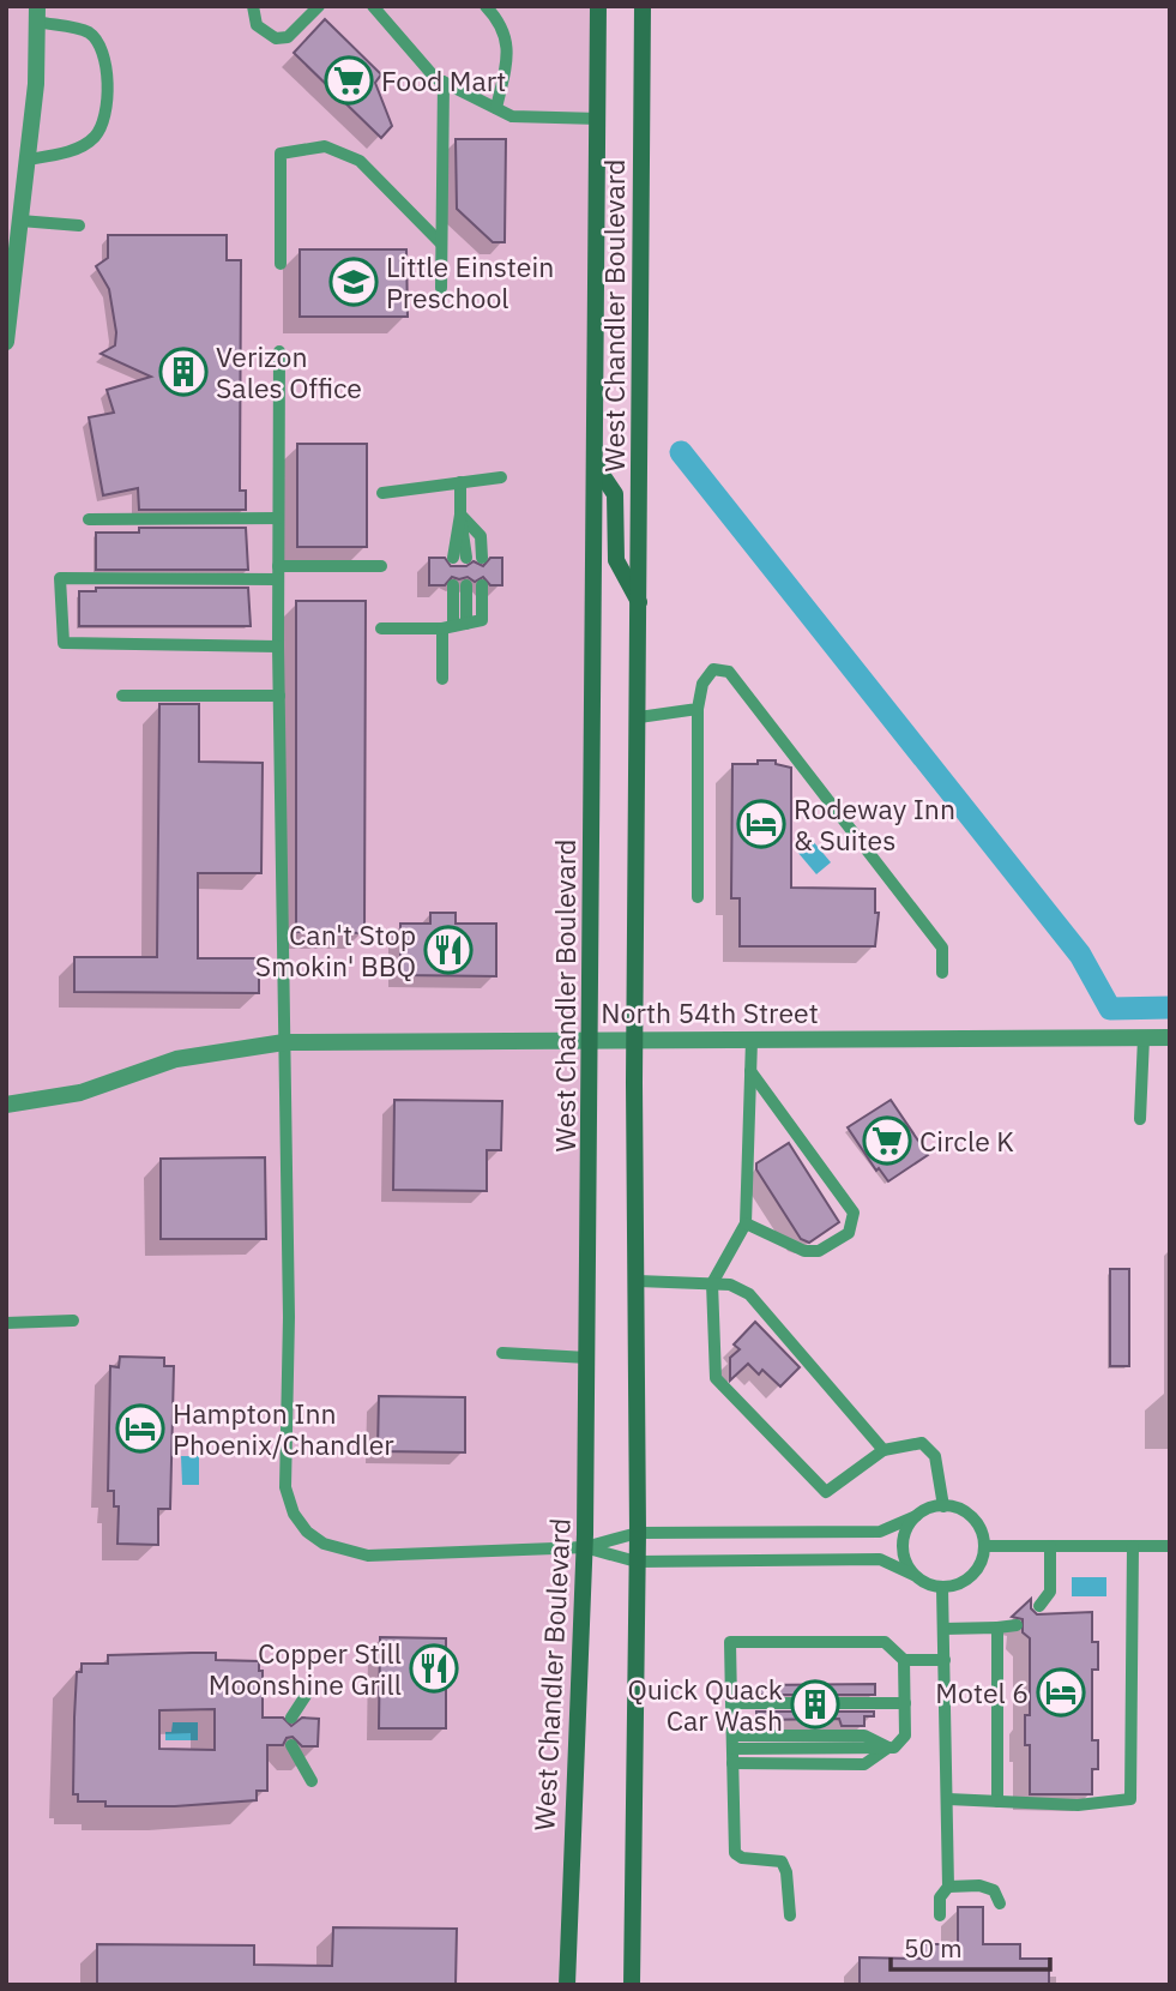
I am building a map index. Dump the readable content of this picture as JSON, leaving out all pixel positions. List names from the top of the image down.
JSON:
{
  "streets": {
    "main road": ["West Chandler Boulevard"],
    "street": ["North 54th Street"]
  },
  "crossings": [
    ["West Chandler Boulevard", "North 54th Street"]
  ],
  "places": {
    "supermarket": ["Food Mart", "Circle K"],
    "school or university": ["Little Einstein Preschool"],
    "building": ["Verizon Sales Office", "Quick Quack Car Wash"],
    "hotel": ["Rodeway Inn & Suites", "Hampton Inn Phoenix/Chandler", "Motel 6"],
    "restaurant": ["Can't Stop Smokin' BBQ", "Copper Still Moonshine Grill"]
  },
  "scale_bar": "50 m"
}
